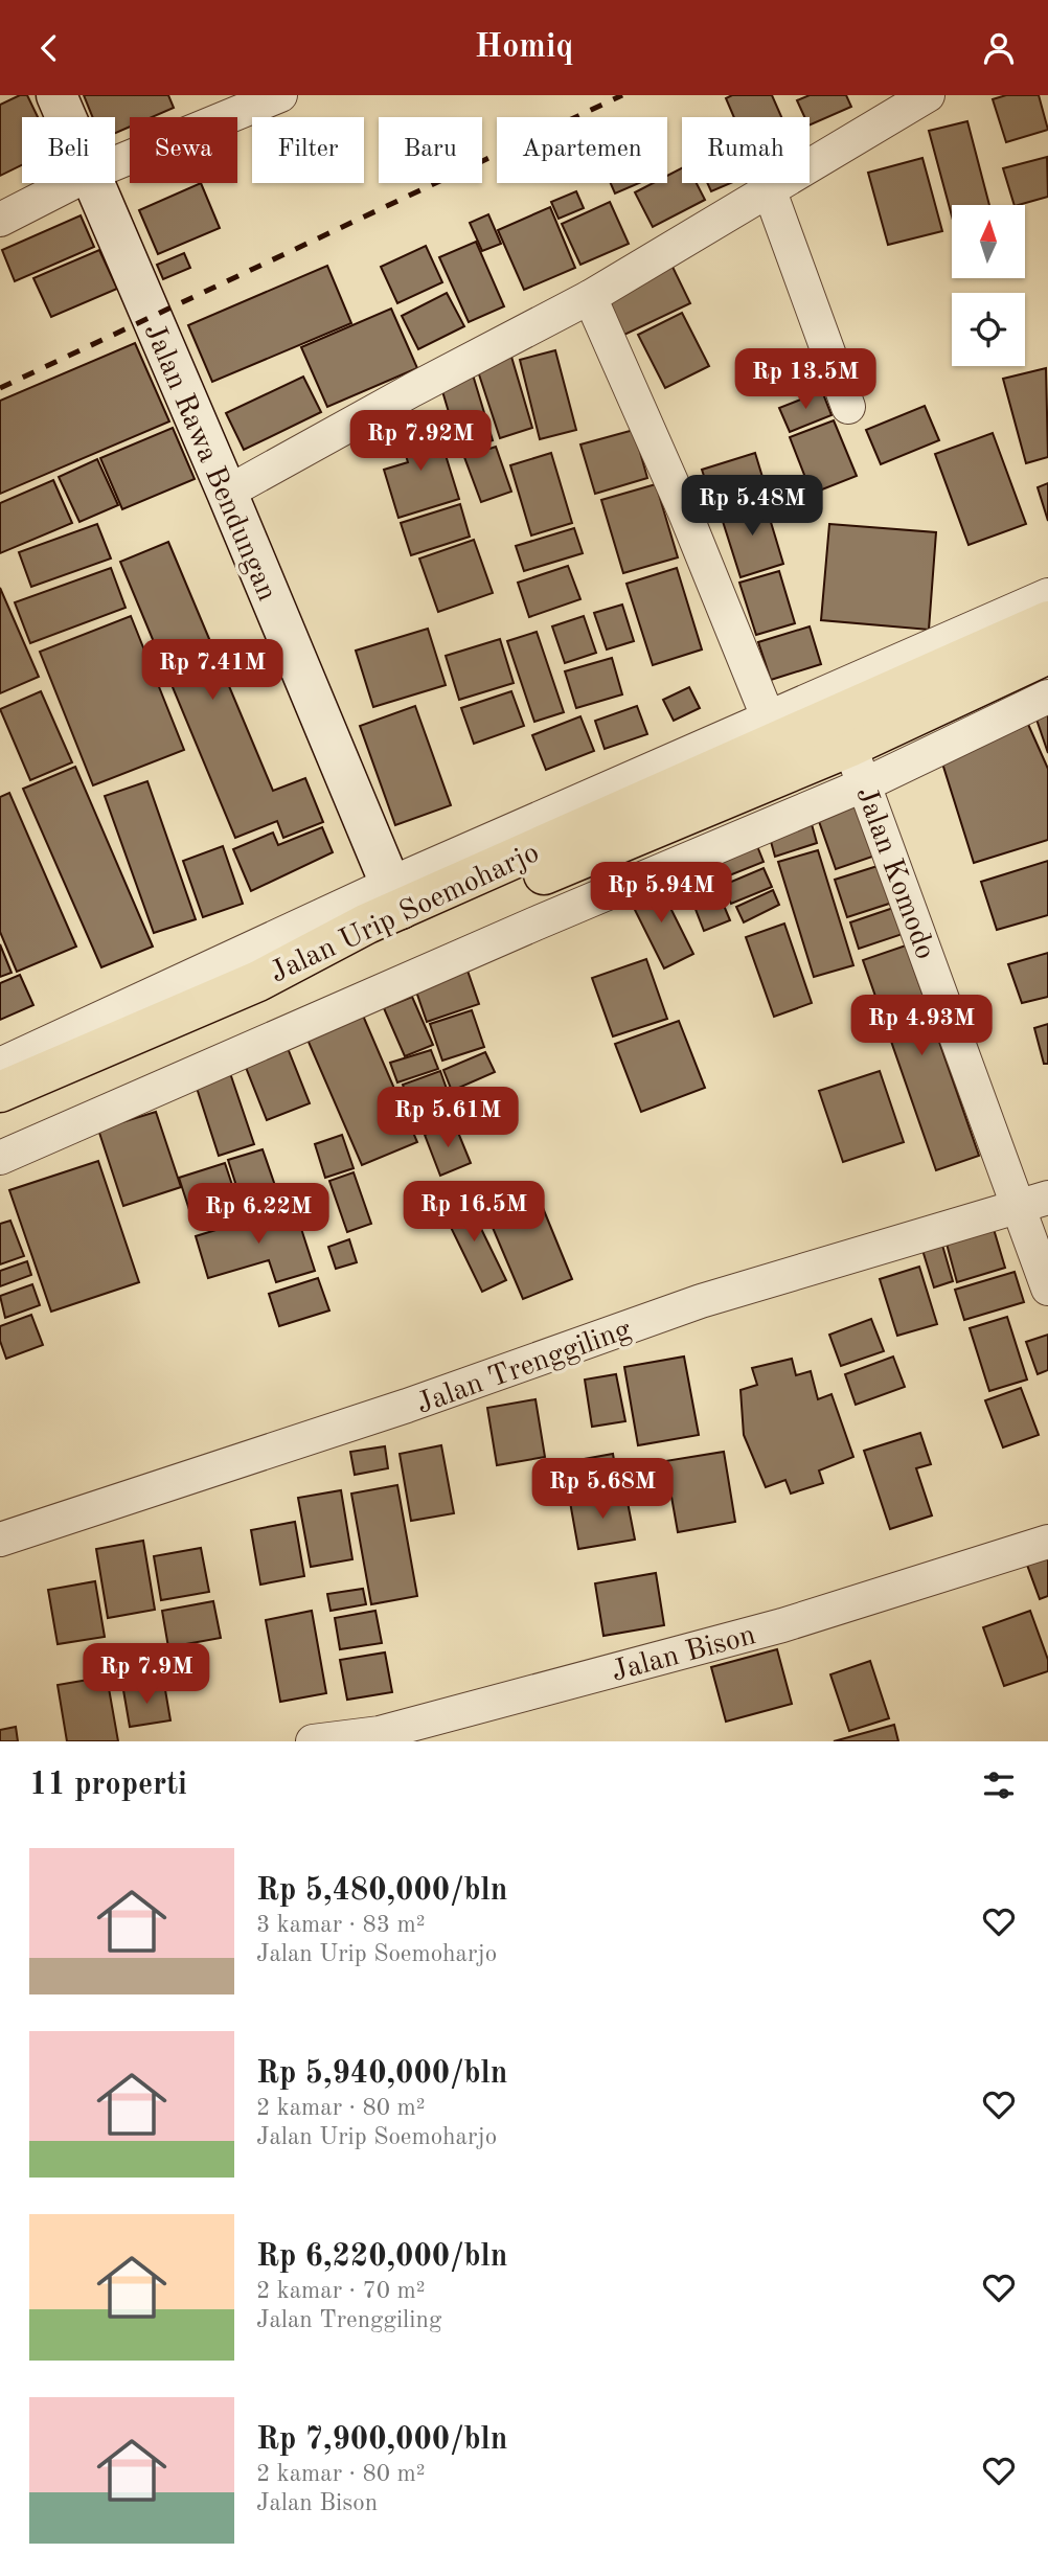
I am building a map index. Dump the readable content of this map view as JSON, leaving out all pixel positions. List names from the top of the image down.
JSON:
{
  "streets": {
    "highway": ["Jalan Urip Soemoharjo"],
    "street": [
      "Jalan Rawa Bendungan",
      "Jalan Komodo",
      "Jalan Trenggiling",
      "Jalan Bison"
    ]
  },
  "crossings": [
    ["Jalan Rawa Bendungan", "Jalan Urip Soemoharjo"],
    ["Jalan Komodo", "Jalan Urip Soemoharjo"],
    ["Jalan Komodo", "Jalan Trenggiling"]
  ],
  "north": "top",
  "page": {
    "header": "Homiq",
    "chip": [
      "Beli",
      "Sewa",
      "Filter",
      "Baru",
      "Apartemen",
      "Rumah"
    ],
    "price": [
      "Rp 13.5M",
      "Rp 7.92M",
      "Rp 5.48M",
      "Rp 7.41M",
      "Rp 5.94M",
      "Rp 4.93M",
      "Rp 5.61M",
      "Rp 16.5M",
      "Rp 6.22M",
      "Rp 5.68M",
      "Rp 7.9M"
    ],
    "heading": "11 properti",
    "list": [
      {
        "name": "Rp 5,480,000/bln",
        "note": "3 kamar · 83 m² · Jalan Urip Soemoharjo"
      },
      {
        "name": "Rp 5,940,000/bln",
        "note": "2 kamar · 80 m² · Jalan Urip Soemoharjo"
      },
      {
        "name": "Rp 6,220,000/bln",
        "note": "2 kamar · 70 m² · Jalan Trenggiling"
      },
      {
        "name": "Rp 7,900,000/bln",
        "note": "2 kamar · 80 m² · Jalan Bison"
      }
    ]
  }
}
